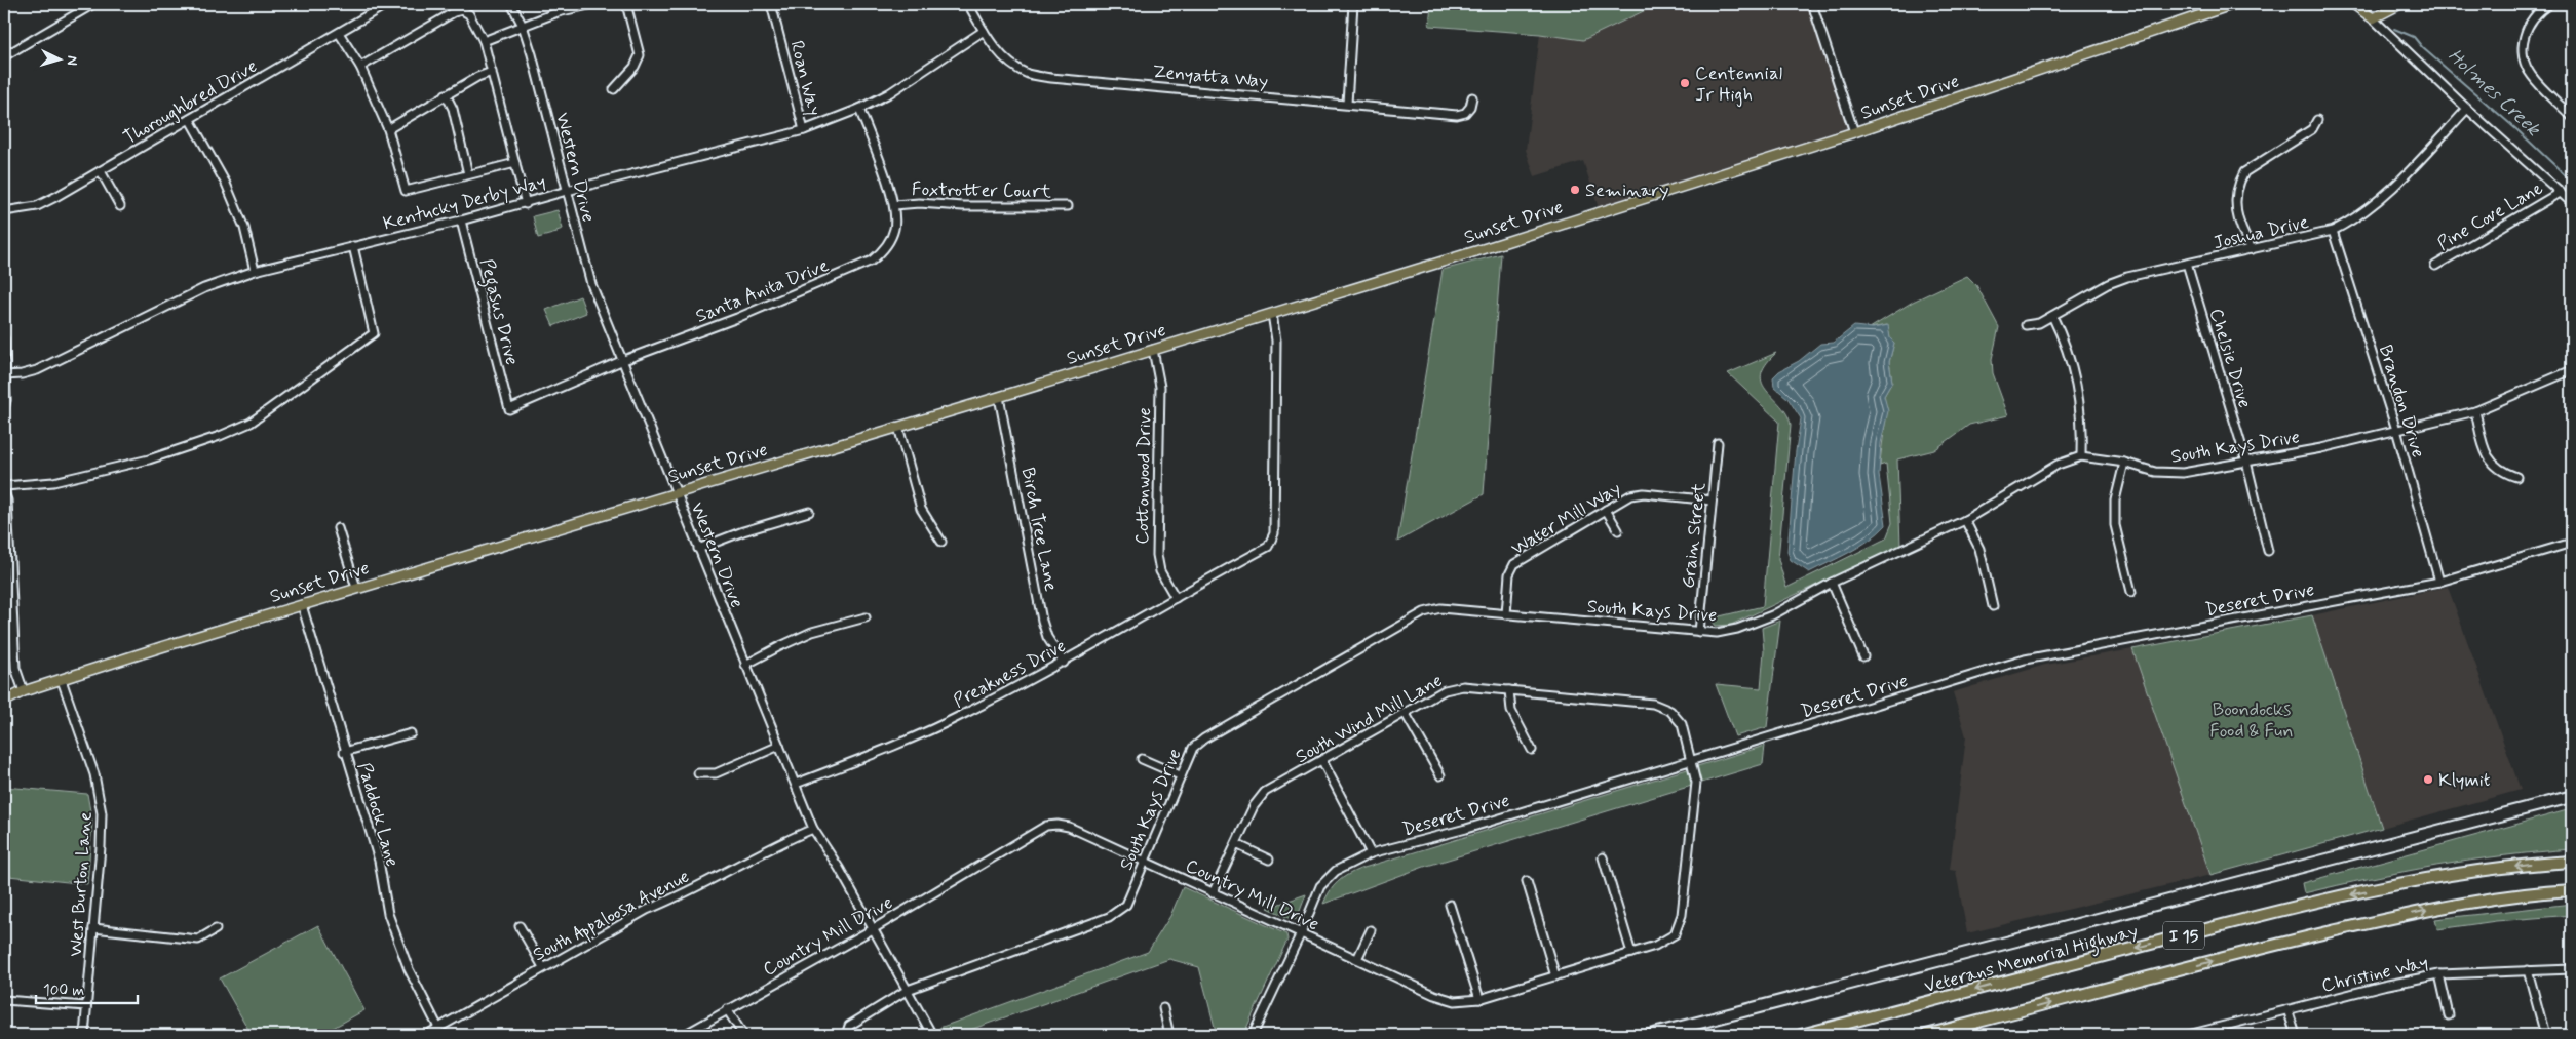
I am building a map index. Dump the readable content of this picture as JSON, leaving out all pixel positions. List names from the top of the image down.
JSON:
{
  "streets": {
    "highway": ["I 15", "Veterans Memorial Highway"],
    "main road": ["Sunset Drive"],
    "street": [
      "Zenyatta Way",
      "Roan Way",
      "Thoroughbred Drive",
      "Western Drive",
      "Foxtrotter Court",
      "Kentucky Derby Way",
      "Pine Cove Lane",
      "Joshua Drive",
      "Santa Anita Drive",
      "Pegasus Drive",
      "Chelsie Drive",
      "Brandon Drive",
      "South Kays Drive",
      "Cottonwood Drive",
      "Water Mill Way",
      "Birch Tree Lane",
      "Grain Street",
      "Deseret Drive",
      "Preakness Drive",
      "South Wind Mill Lane",
      "Paddock Lane",
      "West Burton Lane",
      "Country Mill Drive",
      "South Appaloosa Avenue",
      "Christine Way"
    ]
  },
  "crossings": [
    ["Zenyatta Way", "Kentucky Derby Way"],
    ["Roan Way", "Kentucky Derby Way"],
    ["Sunset Drive", "Western Drive"],
    ["Sunset Drive", "Cottonwood Drive"],
    ["Sunset Drive", "Birch Tree Lane"],
    ["Sunset Drive", "Preakness Drive"],
    ["Sunset Drive", "Paddock Lane"],
    ["Sunset Drive", "West Burton Lane"],
    ["Western Drive", "Kentucky Derby Way"],
    ["Western Drive", "Santa Anita Drive"],
    ["Western Drive", "South Kays Drive"],
    ["Western Drive", "Preakness Drive"],
    ["Western Drive", "Country Mill Drive"],
    ["Western Drive", "South Appaloosa Avenue"],
    ["Foxtrotter Court", "Santa Anita Drive"],
    ["Kentucky Derby Way", "Santa Anita Drive"],
    ["Kentucky Derby Way", "Pegasus Drive"],
    ["Joshua Drive", "Chelsie Drive"],
    ["Joshua Drive", "Brandon Drive"],
    ["Santa Anita Drive", "Pegasus Drive"],
    ["Chelsie Drive", "South Kays Drive"],
    ["Brandon Drive", "South Kays Drive"],
    ["Brandon Drive", "Deseret Drive"],
    ["South Kays Drive", "Water Mill Way"],
    ["South Kays Drive", "Grain Street"],
    ["South Kays Drive", "Country Mill Drive"],
    ["Cottonwood Drive", "Preakness Drive"],
    ["Water Mill Way", "Grain Street"],
    ["Birch Tree Lane", "Preakness Drive"],
    ["Deseret Drive", "South Wind Mill Lane"],
    ["Deseret Drive", "Country Mill Drive"],
    ["South Wind Mill Lane", "Country Mill Drive"],
    ["Paddock Lane", "South Appaloosa Avenue"]
  ],
  "water": ["Holmes Creek"],
  "parks": ["Boondocks Food & Fun"],
  "places": ["Centennial Jr High", "Seminary", "Klymit"],
  "scale_bar": "100 m",
  "north": "right"
}
